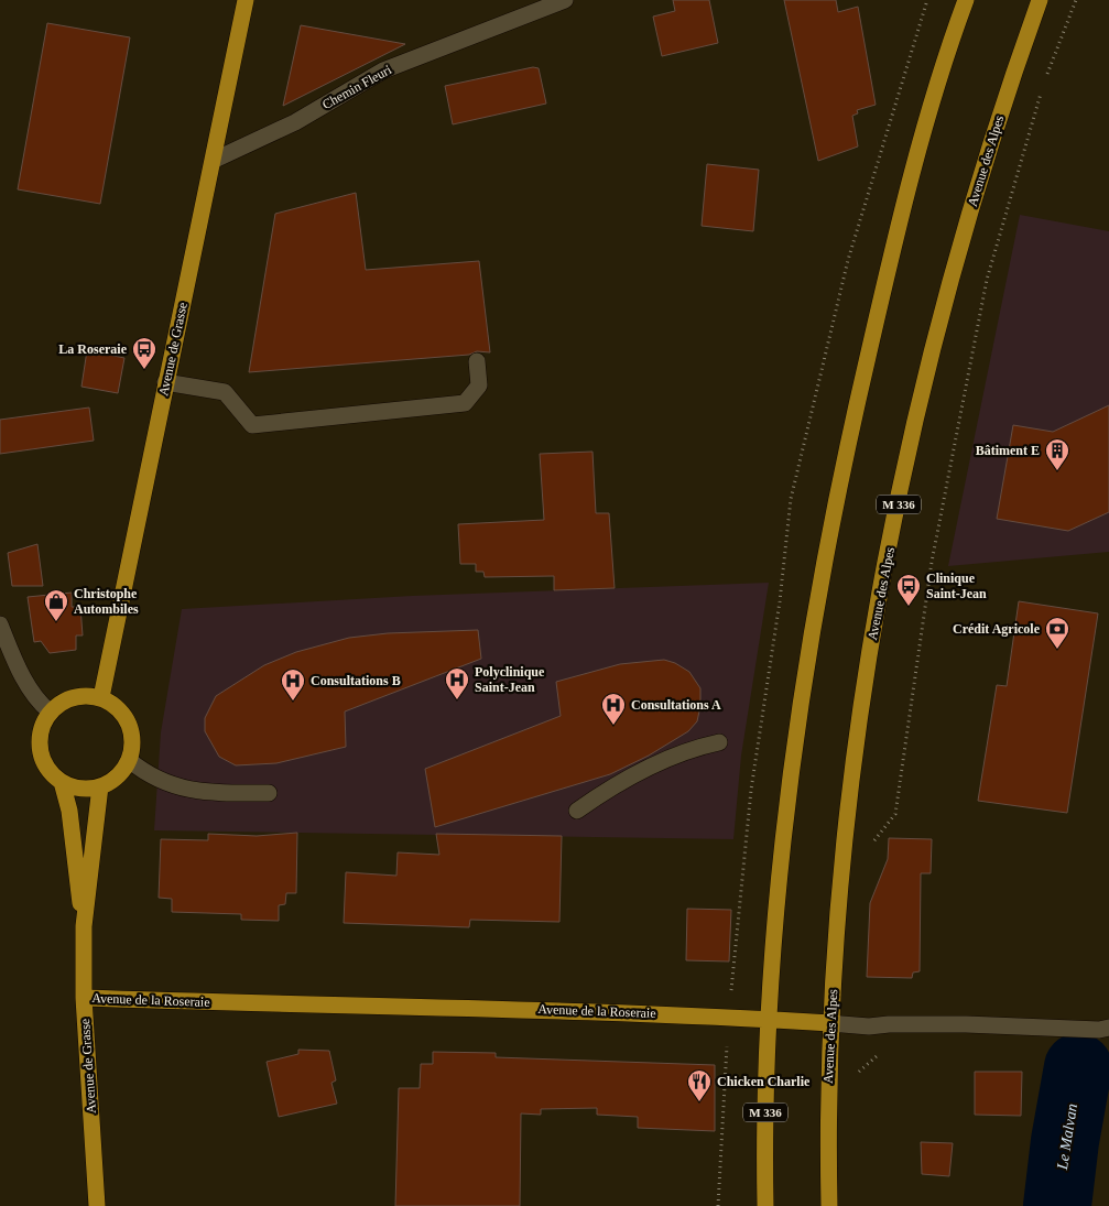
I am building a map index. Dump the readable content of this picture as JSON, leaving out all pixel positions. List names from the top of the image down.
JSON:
{
  "streets": {
    "main road": [
      "Avenue des Alpes",
      "Avenue de Grasse",
      "M 336",
      "Avenue de la Roseraie"
    ],
    "street": ["Chemin Fleuri"]
  },
  "crossings": [
    ["Chemin Fleuri", "Avenue de Grasse"],
    ["Avenue des Alpes", "Avenue de la Roseraie"],
    ["Avenue de Grasse", "Avenue de la Roseraie"],
    ["M 336", "Avenue de la Roseraie"]
  ],
  "water": ["Le Malvan"],
  "places": {
    "bus stop": ["La Roseraie", "Clinique Saint-Jean"],
    "building": ["Bâtiment E"],
    "shop": ["Christophe Autombiles"],
    "bank": ["Crédit Agricole"],
    "hospital": ["Polyclinique Saint-Jean", "Consultations B", "Consultations A"],
    "restaurant": ["Chicken Charlie"]
  }
}
